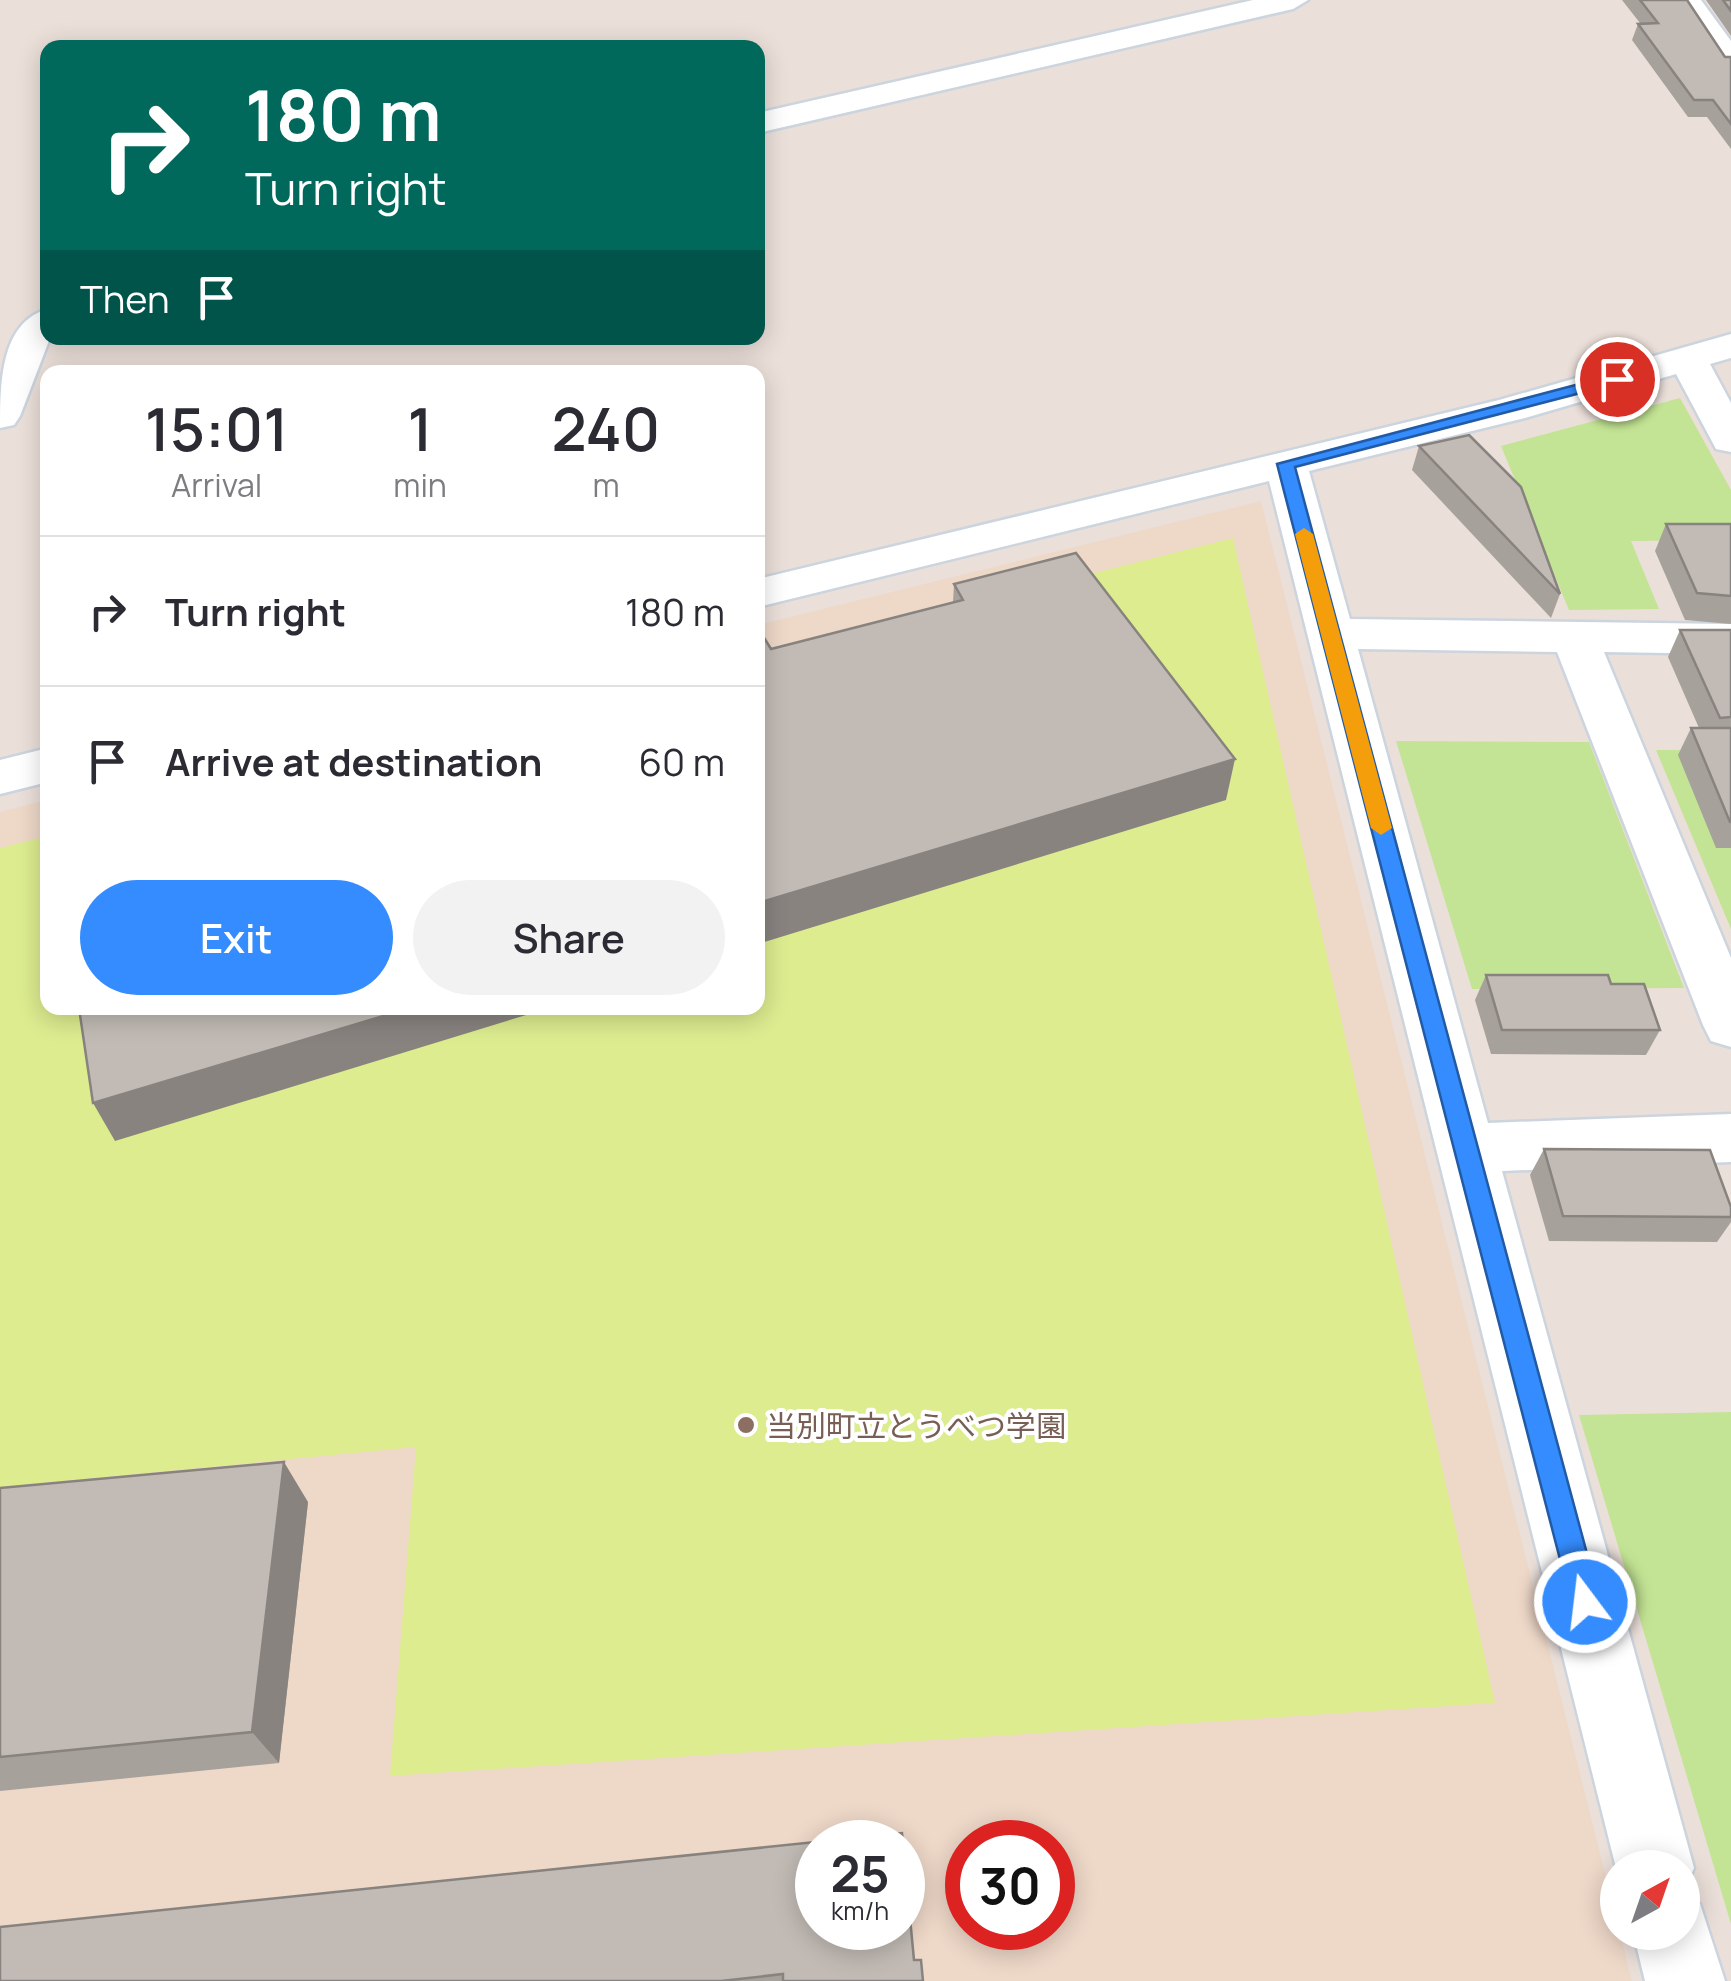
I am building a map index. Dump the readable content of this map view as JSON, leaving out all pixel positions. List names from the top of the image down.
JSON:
{
  "places": ["当別町立とうべつ学園"],
  "north": "top right",
  "page": {
    "turn": ["180 m", "Turn right"],
    "then": "Then",
    "eta": [
      "15:01",
      "Arrival",
      "1",
      "min",
      "240",
      "m"
    ],
    "list": [
      {
        "name": "Turn right",
        "value": "180 m"
      },
      {
        "name": "Arrive at destination",
        "value": "60 m"
      }
    ],
    "buttons": ["Exit", "Share"],
    "speed": "25 km/h",
    "limit": "30"
  }
}
